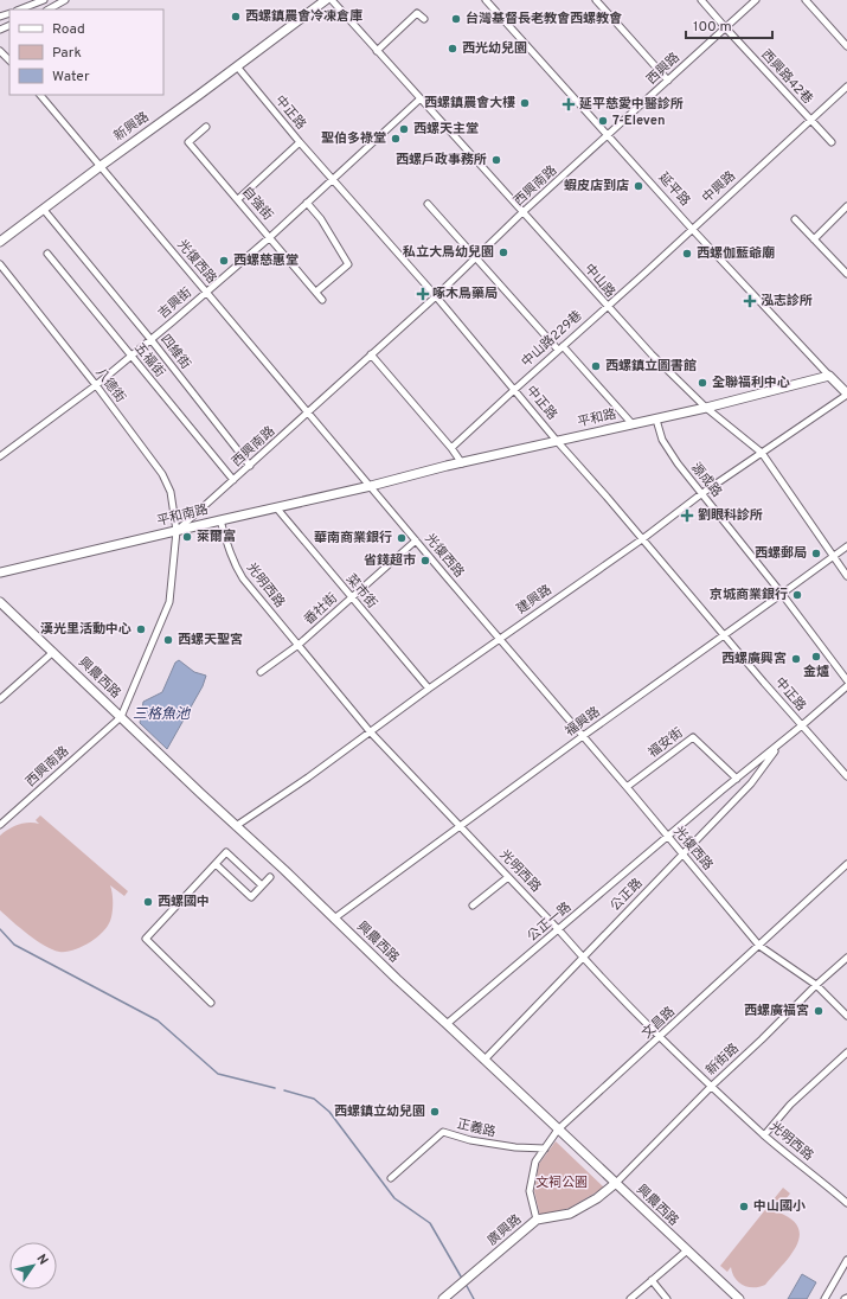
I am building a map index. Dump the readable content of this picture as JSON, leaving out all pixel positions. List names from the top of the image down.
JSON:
{
  "streets": {
    "main road": [
      "新興路",
      "延平路",
      "平和路",
      "平和南路",
      "興農西路",
      "廣興路"
    ],
    "street": [
      "西興路",
      "西興路42巷",
      "中正路",
      "西興南路",
      "中興路",
      "自強街",
      "光復西路",
      "中山路",
      "吉興街",
      "中山路229巷",
      "四維街",
      "五福街",
      "八德街",
      "源成路",
      "光明西路",
      "菜市街",
      "建興路",
      "番社街",
      "福興路",
      "福安街",
      "公正路",
      "公正一路",
      "文昌路",
      "新街路",
      "正義路"
    ]
  },
  "crossings": [
    ["西興路", "西興路42巷"],
    ["西興路", "西興南路"],
    ["西興路", "延平路"],
    ["西興路42巷", "中興路"],
    ["中正路", "新興路"],
    ["中正路", "西興南路"],
    ["中正路", "吉興街"],
    ["中正路", "中山路229巷"],
    ["中正路", "平和路"],
    ["中正路", "建興路"],
    ["中正路", "福興路"],
    ["中正路", "公正路"],
    ["新興路", "光復西路"],
    ["新興路", "四維街"],
    ["西興南路", "延平路"],
    ["西興南路", "光復西路"],
    ["西興南路", "中山路"],
    ["西興南路", "四維街"],
    ["西興南路", "五福街"],
    ["西興南路", "八德街"],
    ["西興南路", "平和南路"],
    ["西興南路", "興農西路"],
    ["中興路", "延平路"],
    ["中興路", "中山路"],
    ["中興路", "中山路229巷"],
    ["延平路", "平和路"],
    ["延平路", "建興路"],
    ["自強街", "吉興街"],
    ["光復西路", "吉興街"],
    ["光復西路", "平和路"],
    ["光復西路", "平和南路"],
    ["光復西路", "建興路"],
    ["光復西路", "番社街"],
    ["光復西路", "福興路"],
    ["光復西路", "福安街"],
    ["光復西路", "公正路"],
    ["光復西路", "公正一路"],
    ["光復西路", "文昌路"],
    ["光復西路", "新街路"],
    ["中山路", "吉興街"],
    ["中山路", "中山路229巷"],
    ["中山路", "平和路"],
    ["中山路", "建興路"],
    ["中山路", "福興路"],
    ["吉興街", "四維街"],
    ["吉興街", "五福街"],
    ["吉興街", "八德街"],
    ["八德街", "平和南路"],
    ["平和路", "源成路"],
    ["平和路", "平和南路"],
    ["源成路", "建興路"],
    ["源成路", "福興路"],
    ["平和南路", "光明西路"],
    ["平和南路", "菜市街"],
    ["光明西路", "建興路"],
    ["光明西路", "番社街"],
    ["光明西路", "福興路"],
    ["光明西路", "公正路"],
    ["光明西路", "公正一路"],
    ["光明西路", "文昌路"],
    ["光明西路", "新街路"],
    ["菜市街", "建興路"],
    ["菜市街", "番社街"],
    ["建興路", "興農西路"],
    ["興農西路", "福興路"],
    ["興農西路", "公正路"],
    ["興農西路", "公正一路"],
    ["興農西路", "文昌路"],
    ["興農西路", "新街路"],
    ["興農西路", "廣興路"],
    ["福安街", "公正路"],
    ["公正路", "公正一路"],
    ["文昌路", "正義路"],
    ["文昌路", "廣興路"],
    ["新街路", "廣興路"]
  ],
  "water": ["三格魚池"],
  "parks": ["文祠公園"],
  "places": {
    "other": [
      "西螺鎮農會冷凍倉庫",
      "台灣基督長老教會西螺教會",
      "西光幼兒園",
      "西螺鎮農會大樓",
      "7-Eleven",
      "西螺天主堂",
      "聖伯多祿堂",
      "西螺戶政事務所",
      "蝦皮店到店",
      "私立大鳥幼兒園",
      "西螺伽藍爺廟",
      "西螺慈惠堂",
      "西螺鎮立圖書館",
      "全聯福利中心",
      "萊爾富",
      "華南商業銀行",
      "西螺郵局",
      "省錢超市",
      "京城商業銀行",
      "漢光里活動中心",
      "西螺天聖宮",
      "金爐",
      "西螺廣興宮",
      "西螺國中",
      "西螺廣福宮",
      "西螺鎮立幼兒園",
      "中山國小"
    ],
    "health": [
      "延平慈愛中醫診所",
      "啄木鳥藥局",
      "泓志診所",
      "劉眼科診所"
    ]
  },
  "legend": ["Road", "Park", "Water"],
  "scale_bar": "100 m",
  "north": "top right"
}
